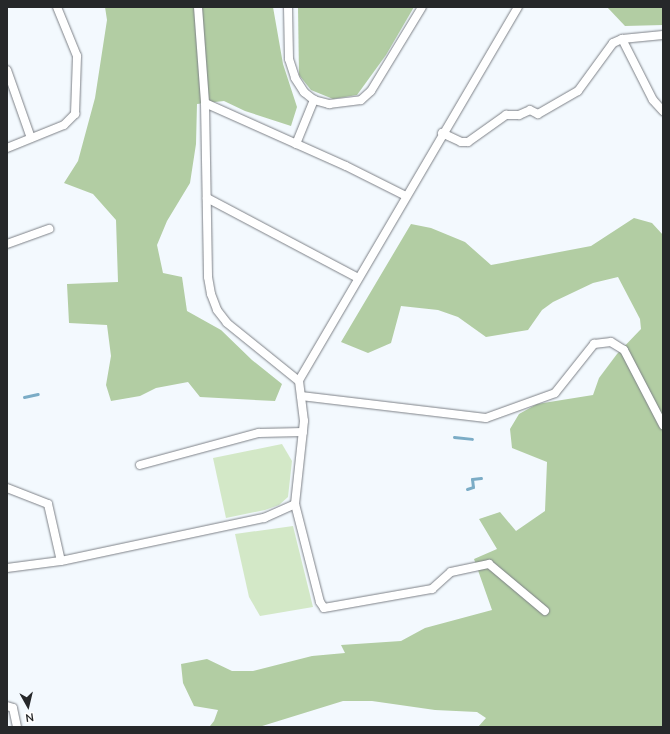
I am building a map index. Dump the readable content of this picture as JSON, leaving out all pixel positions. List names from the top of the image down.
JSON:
{
  "north": "bottom"
}
